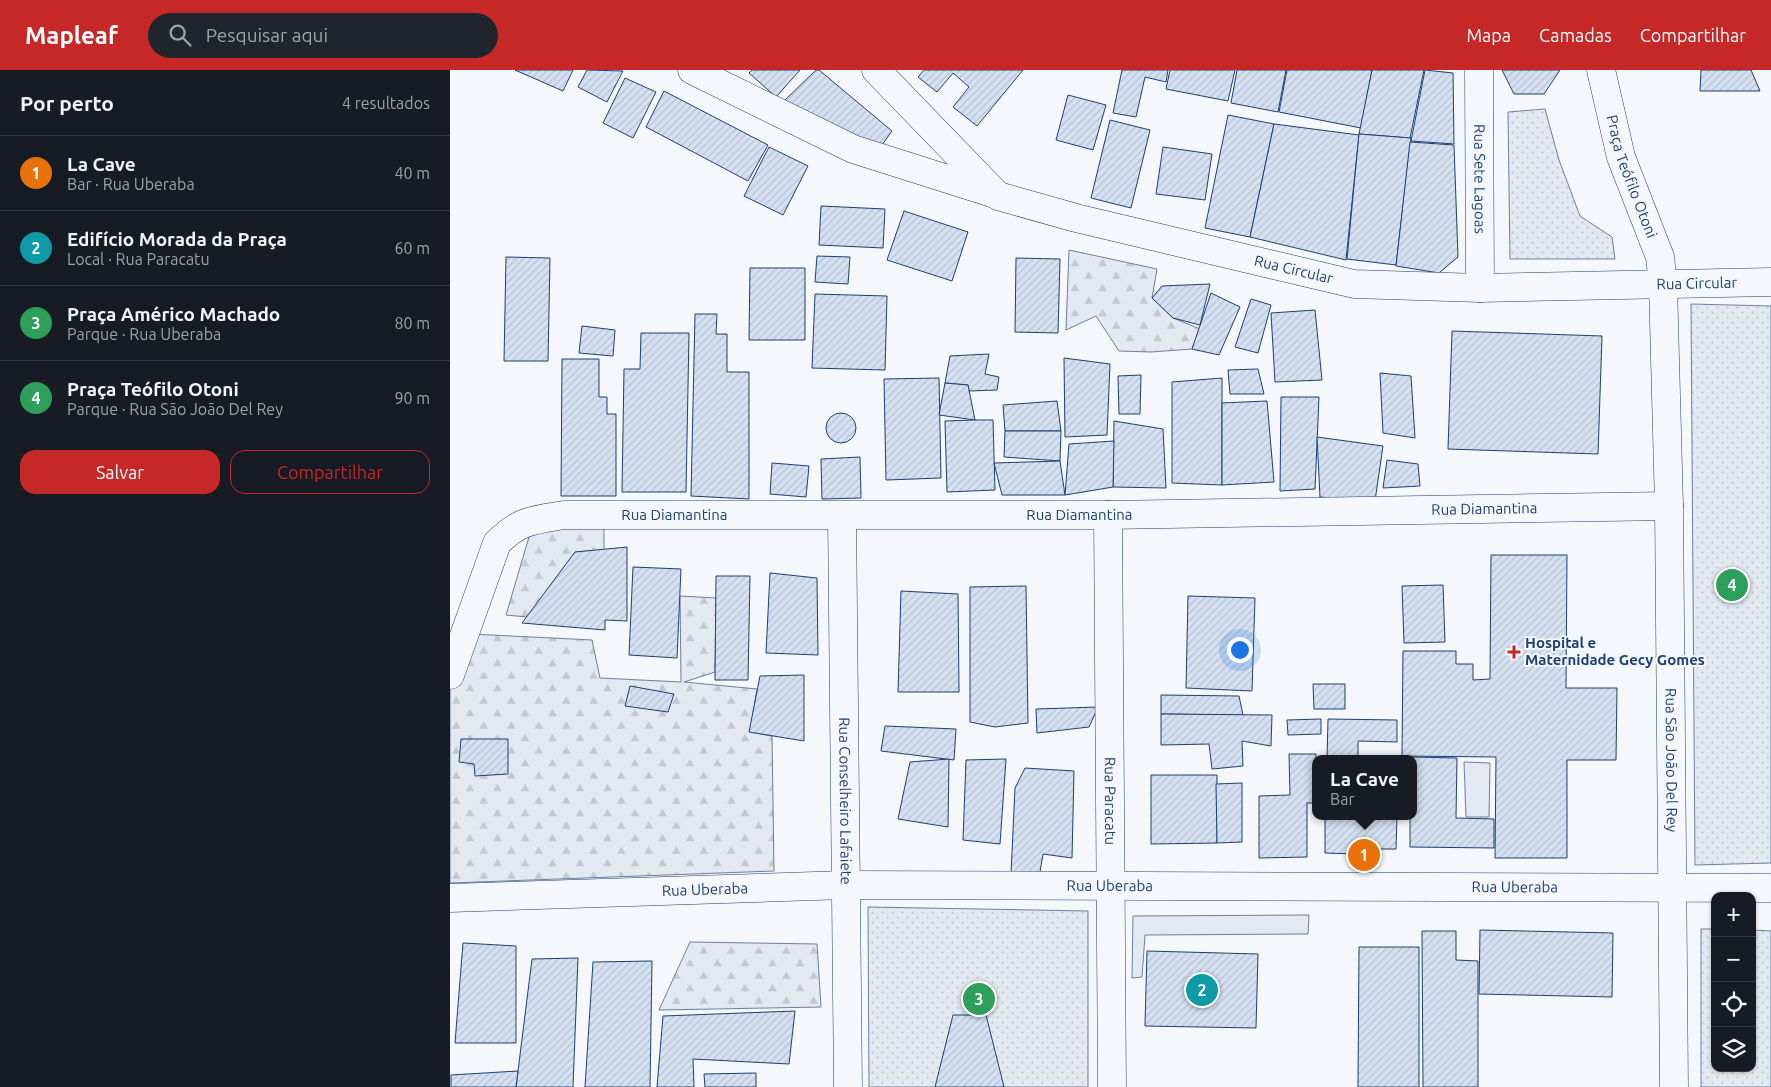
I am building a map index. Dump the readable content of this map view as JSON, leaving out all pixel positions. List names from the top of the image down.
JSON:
{
  "streets": {
    "street": [
      "Praça Teófilo Otoni",
      "Rua Sete Lagoas",
      "Rua Circular",
      "Rua Diamantina",
      "Rua São João Del Rey",
      "Rua Conselheiro Lafaiete",
      "Rua Paracatu",
      "Rua Uberaba"
    ]
  },
  "crossings": [
    ["Praça Teófilo Otoni", "Rua Circular"],
    ["Praça Teófilo Otoni", "Rua São João Del Rey"],
    ["Rua Sete Lagoas", "Rua Circular"],
    ["Rua Circular", "Rua São João Del Rey"],
    ["Rua Diamantina", "Rua São João Del Rey"],
    ["Rua Diamantina", "Rua Conselheiro Lafaiete"],
    ["Rua Diamantina", "Rua Paracatu"],
    ["Rua São João Del Rey", "Rua Uberaba"],
    ["Rua Conselheiro Lafaiete", "Rua Uberaba"],
    ["Rua Paracatu", "Rua Uberaba"]
  ],
  "places": {
    "health": ["Hospital e Maternidade Gecy Gomes"]
  },
  "page": {
    "header": "Mapleaf",
    "search": "Pesquisar aqui",
    "nav": ["Mapa", "Camadas", "Compartilhar"],
    "heading": ["Por perto", "4 resultados"],
    "list": [
      {
        "mark": "1",
        "name": "La Cave",
        "note": "Bar · Rua Uberaba",
        "value": "40 m"
      },
      {
        "mark": "2",
        "name": "Edifício Morada da Praça",
        "note": "Local · Rua Paracatu",
        "value": "60 m"
      },
      {
        "mark": "3",
        "name": "Praça Américo Machado",
        "note": "Parque · Rua Uberaba",
        "value": "80 m"
      },
      {
        "mark": "4",
        "name": "Praça Teófilo Otoni",
        "note": "Parque · Rua São João Del Rey",
        "value": "90 m"
      }
    ],
    "buttons": ["Salvar", "Compartilhar"],
    "pins": [
      "4",
      "1",
      "2",
      "3"
    ],
    "popup": ["La Cave", "Bar"],
    "map_buttons": ["+", "−"]
  }
}
